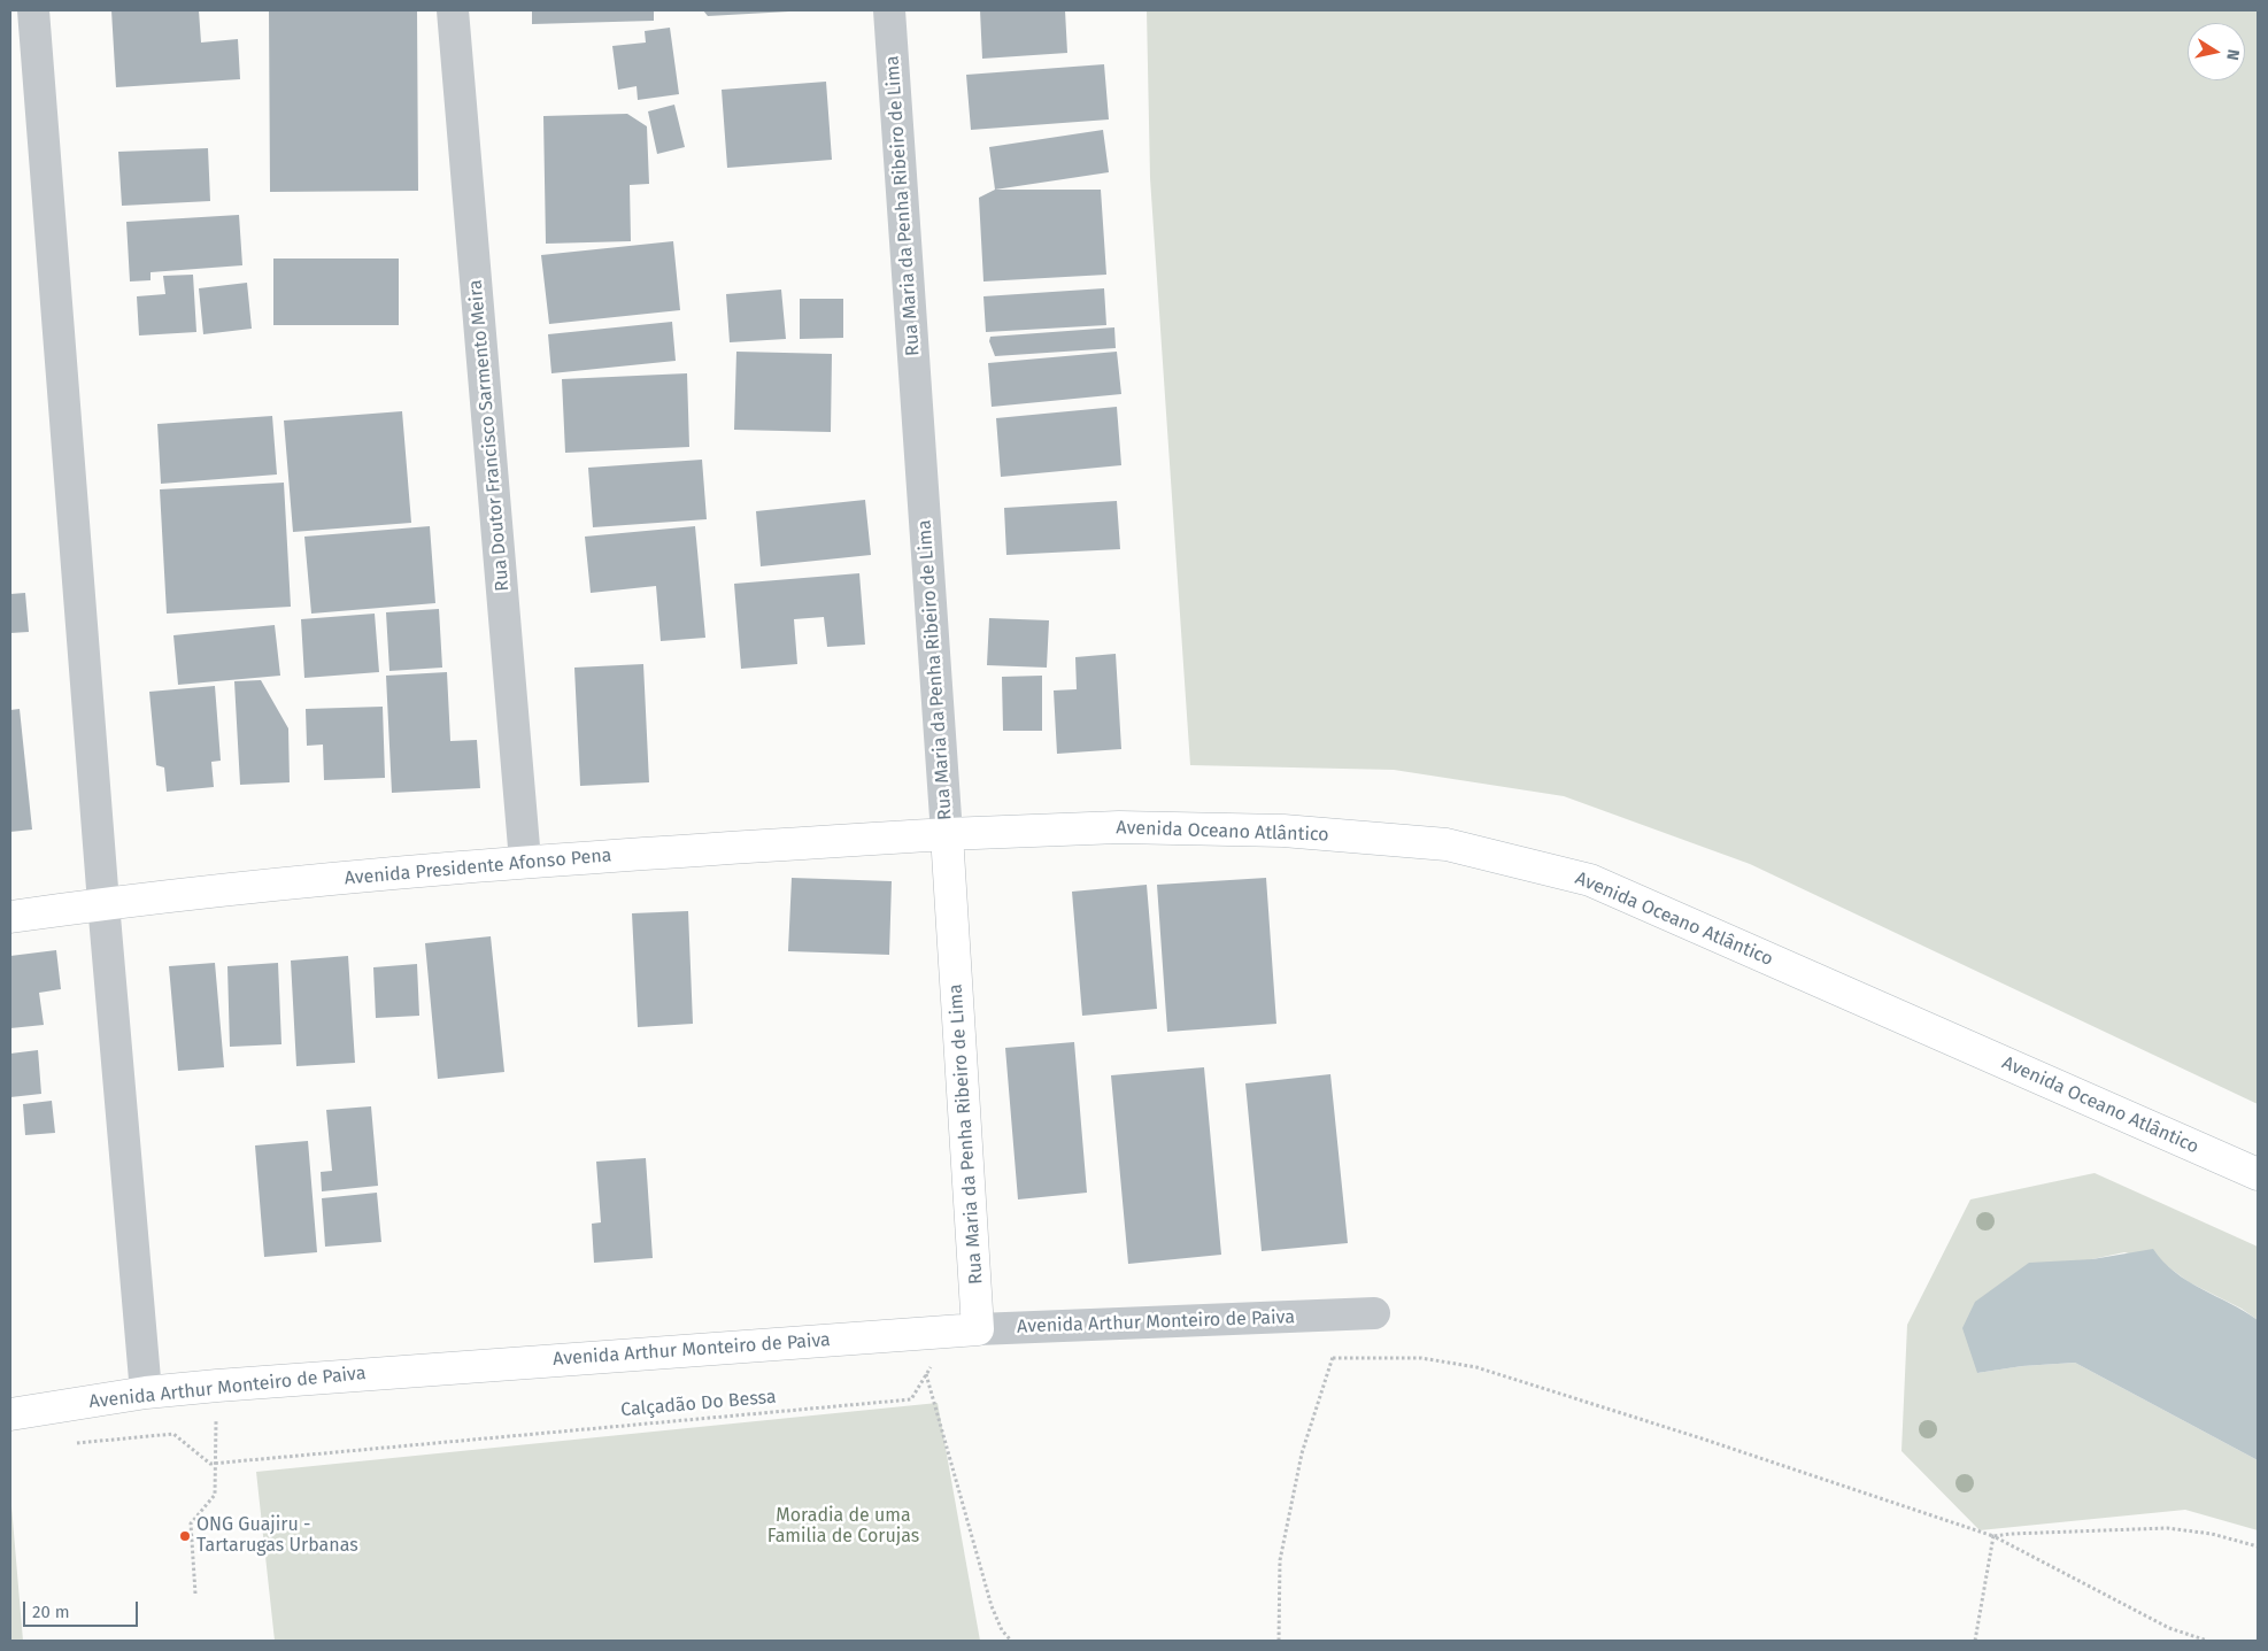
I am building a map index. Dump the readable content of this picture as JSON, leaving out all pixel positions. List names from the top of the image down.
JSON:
{
  "streets": {
    "main road": [
      "Rua Maria da Penha Ribeiro de Lima",
      "Avenida Oceano Atlântico",
      "Avenida Presidente Afonso Pena",
      "Avenida Arthur Monteiro de Paiva"
    ],
    "street": ["Rua Doutor Francisco Sarmento Meira"],
    "path": ["Calçadão Do Bessa"]
  },
  "crossings": [
    ["Rua Maria da Penha Ribeiro de Lima", "Avenida Oceano Atlântico"],
    ["Rua Maria da Penha Ribeiro de Lima", "Avenida Presidente Afonso Pena"],
    ["Rua Maria da Penha Ribeiro de Lima", "Avenida Arthur Monteiro de Paiva"],
    ["Rua Doutor Francisco Sarmento Meira", "Avenida Presidente Afonso Pena"],
    ["Avenida Oceano Atlântico", "Avenida Presidente Afonso Pena"]
  ],
  "parks": ["Moradia de uma Familia de Corujas"],
  "places": ["ONG Guajiru - Tartarugas Urbanas"],
  "scale_bar": "20 m",
  "north": "right"
}
